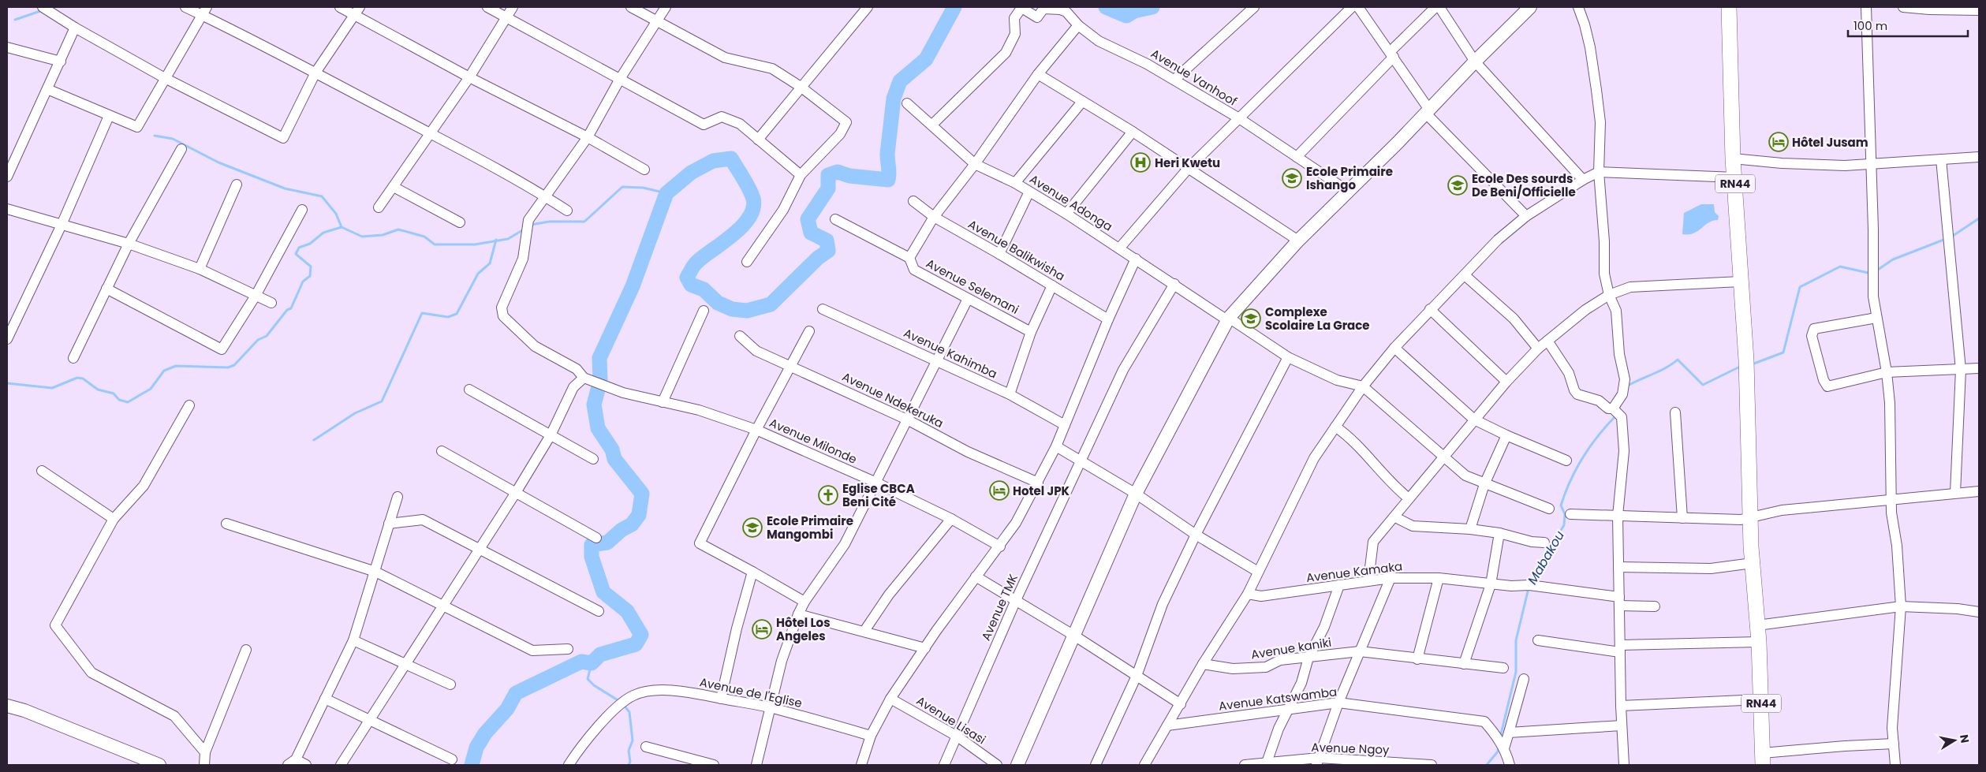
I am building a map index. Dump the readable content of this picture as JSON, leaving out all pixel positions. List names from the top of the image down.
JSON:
{
  "streets": {
    "main road": ["RN44"],
    "street": [
      "Avenue Vanhoof",
      "Avenue Adonga",
      "Avenue Balikwisha",
      "Avenue Selemani",
      "Avenue Kahimba",
      "Avenue Ndekeruka",
      "Avenue Milonde",
      "Avenue Kamaka",
      "Avenue TMK",
      "Avenue kaniki",
      "Avenue de l'Eglise",
      "Avenue Katswamba",
      "Avenue Lisasi",
      "Avenue Ngoy"
    ]
  },
  "crossings": [
    ["Avenue Adonga", "Avenue TMK"],
    ["Avenue TMK", "Avenue Lisasi"]
  ],
  "water": ["Mabakou"],
  "places": {
    "hotel": ["Hôtel Jusam", "Hotel JPK", "Hôtel Los Angeles"],
    "hospital": ["Heri Kwetu"],
    "school or university": [
      "Ecole Primaire Ishango",
      "Ecole Des sourds De Beni/Officielle",
      "Complexe Scolaire La Grace",
      "Ecole Primaire Mangombi"
    ],
    "church": ["Eglise CBCA Beni Cité"]
  },
  "scale_bar": "100 m",
  "north": "right"
}
